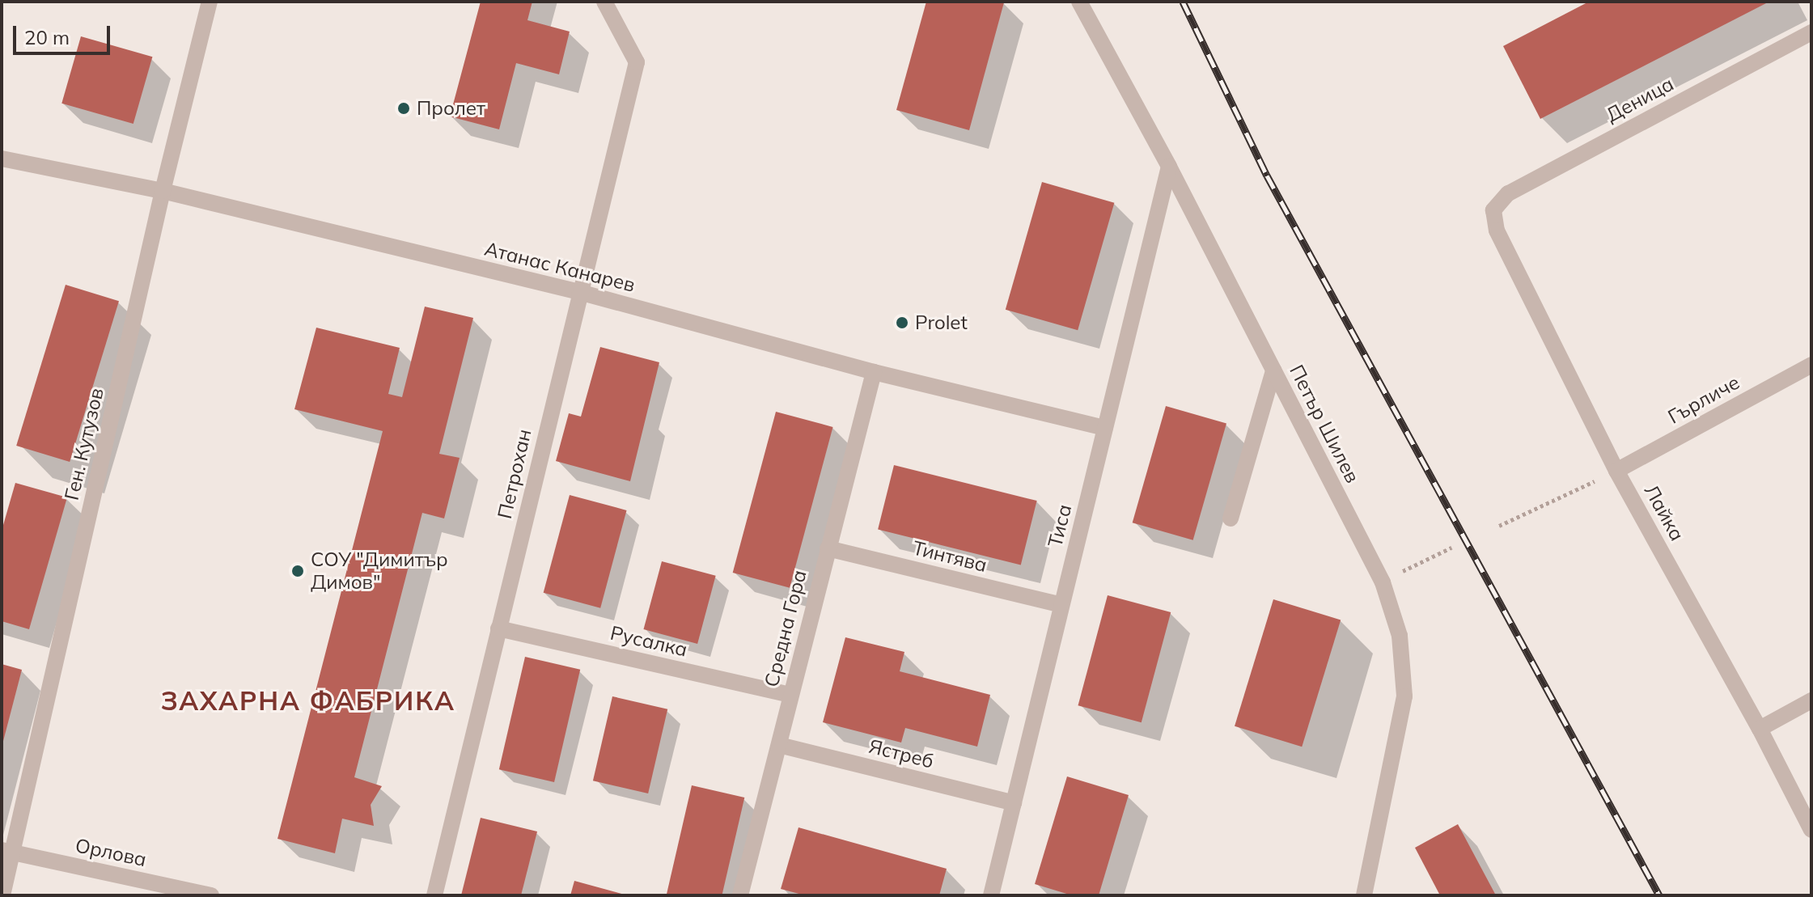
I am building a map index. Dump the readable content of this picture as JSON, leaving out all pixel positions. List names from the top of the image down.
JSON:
{
  "streets": {
    "street": [
      "Деница",
      "Атанас Канарев",
      "Гърличе",
      "Петър Шилев",
      "Ген. Кутузов",
      "Петрохан",
      "Лайка",
      "Тиса",
      "Тинтява",
      "Средна Гора",
      "Русалка",
      "Ястреб",
      "Орлова"
    ]
  },
  "crossings": [
    ["Деница", "Лайка"],
    ["Атанас Канарев", "Ген. Кутузов"],
    ["Атанас Канарев", "Петрохан"],
    ["Атанас Канарев", "Тиса"],
    ["Атанас Канарев", "Средна Гора"],
    ["Гърличе", "Лайка"],
    ["Петър Шилев", "Тиса"],
    ["Ген. Кутузов", "Орлова"],
    ["Петрохан", "Русалка"],
    ["Тиса", "Тинтява"],
    ["Тиса", "Ястреб"],
    ["Тинтява", "Средна Гора"],
    ["Средна Гора", "Русалка"],
    ["Средна Гора", "Ястреб"]
  ],
  "districts": ["ЗАХАРНА ФАБРИКА"],
  "places": ["Пролет", "Prolet", "СОУ \"Димитър Димов\""],
  "scale_bar": "20 m"
}
